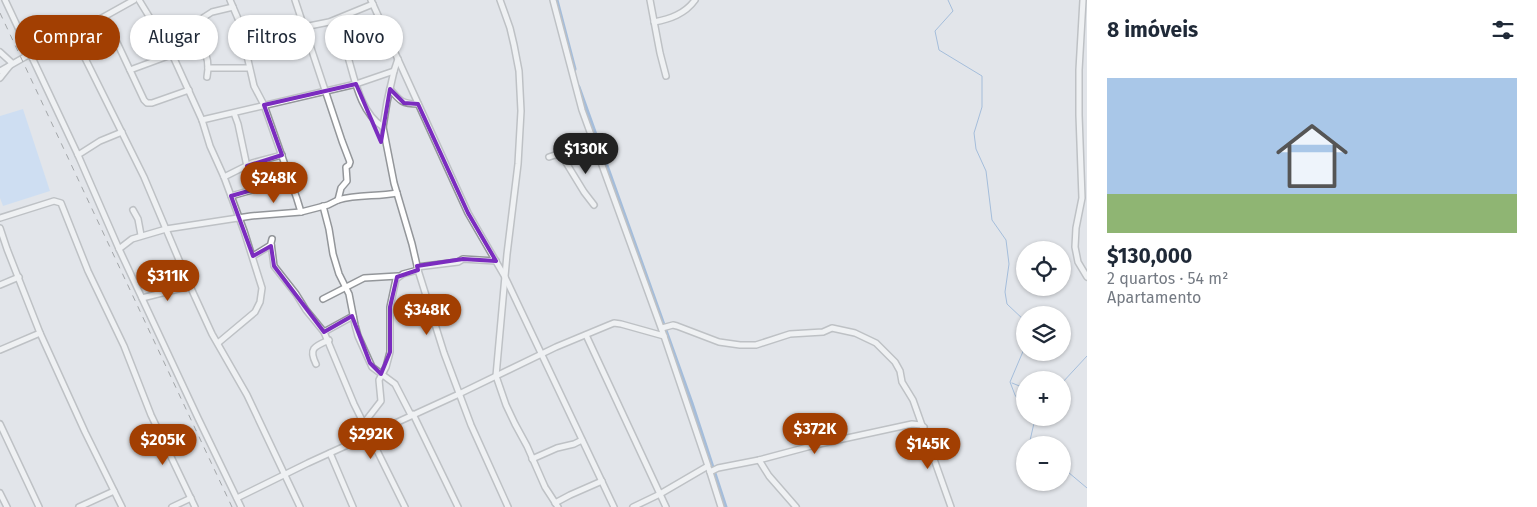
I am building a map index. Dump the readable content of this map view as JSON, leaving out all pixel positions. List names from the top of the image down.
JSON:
{
  "page": {
    "heading": "8 imóveis",
    "chip": [
      "Comprar",
      "Alugar",
      "Filtros",
      "Novo"
    ],
    "list": [
      {
        "name": "$130,000",
        "note": "2 quartos · 54 m² · Apartamento"
      }
    ],
    "price": [
      "$130K",
      "$248K",
      "$311K",
      "$348K",
      "$372K",
      "$292K",
      "$205K",
      "$145K"
    ],
    "map_buttons": ["+", "−"]
  }
}
